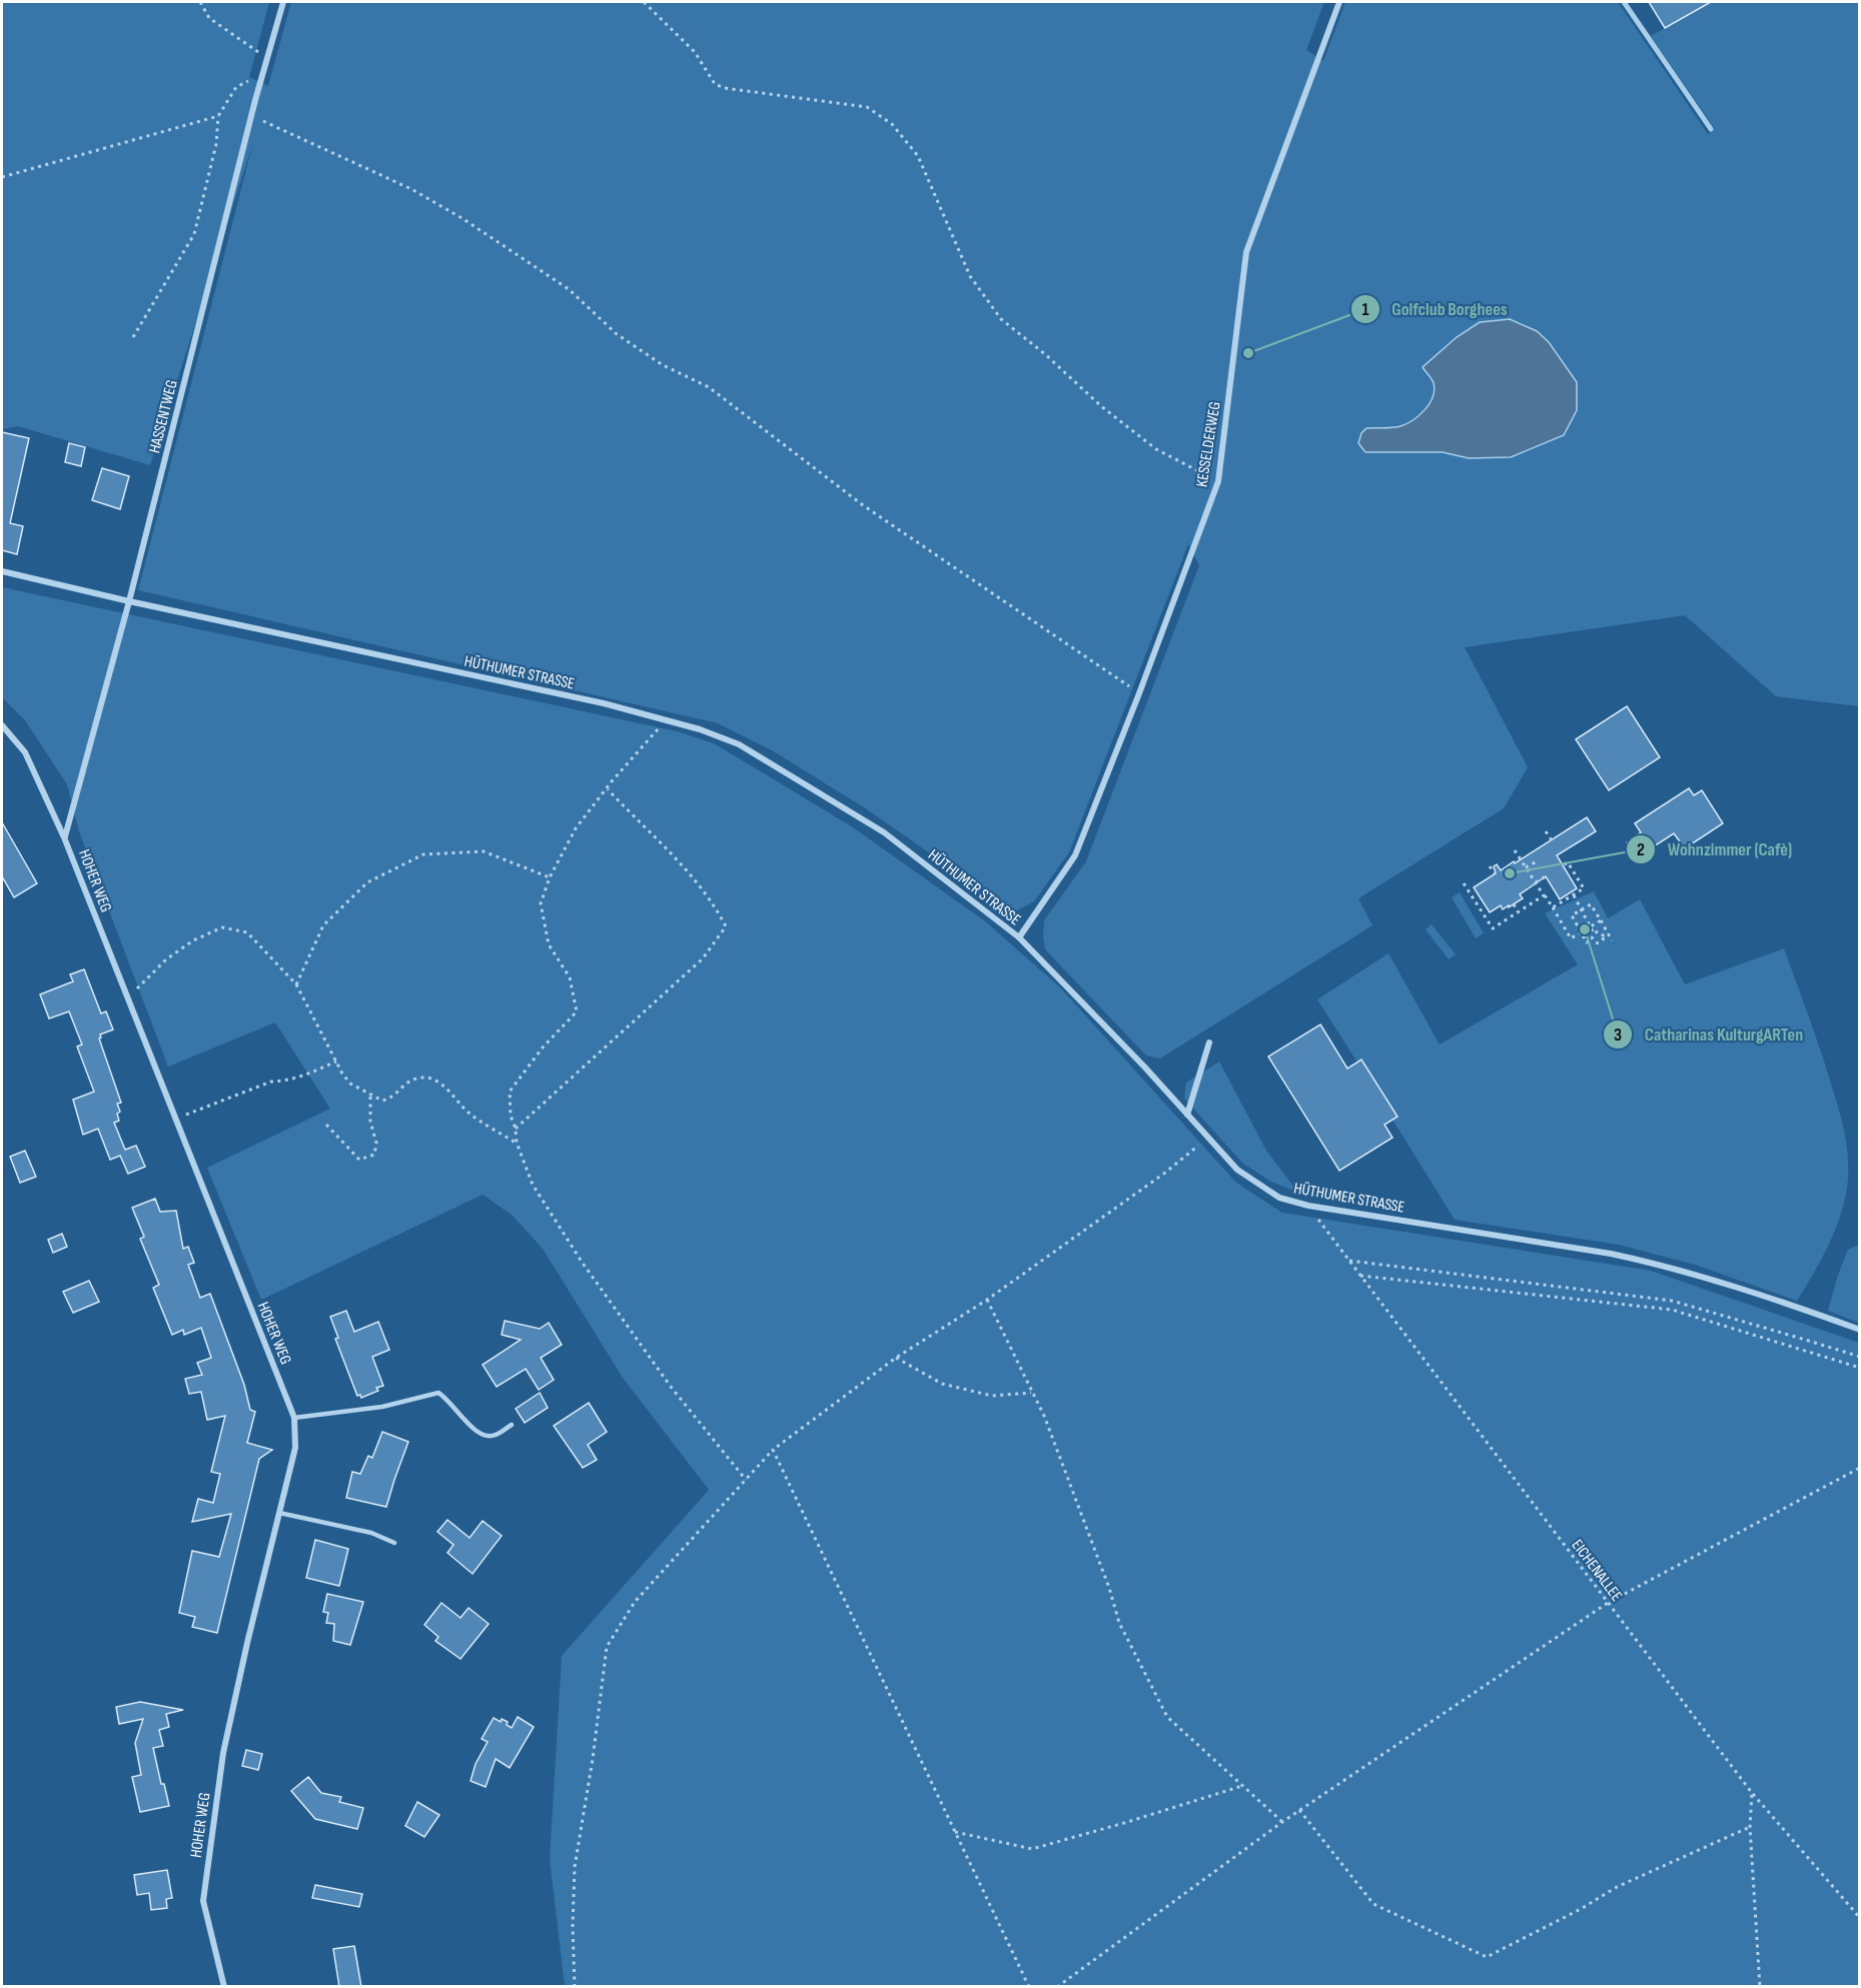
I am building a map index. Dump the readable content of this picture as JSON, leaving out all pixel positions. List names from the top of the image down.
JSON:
{
  "streets": {
    "street": [
      "HASSENTWEG",
      "KESSELDERWEG",
      "HÜTHUMER STRASSE",
      "HOHER WEG"
    ],
    "path": ["EICHENALLEE"]
  },
  "crossings": [
    ["HASSENTWEG", "HÜTHUMER STRASSE"],
    ["HASSENTWEG", "HOHER WEG"],
    ["KESSELDERWEG", "HÜTHUMER STRASSE"],
    ["HÜTHUMER STRASSE", "EICHENALLEE"]
  ],
  "places": ["Golfclub Borghees", "Wohnzimmer (Cafè)", "Catharinas KulturgARTen"]
}
